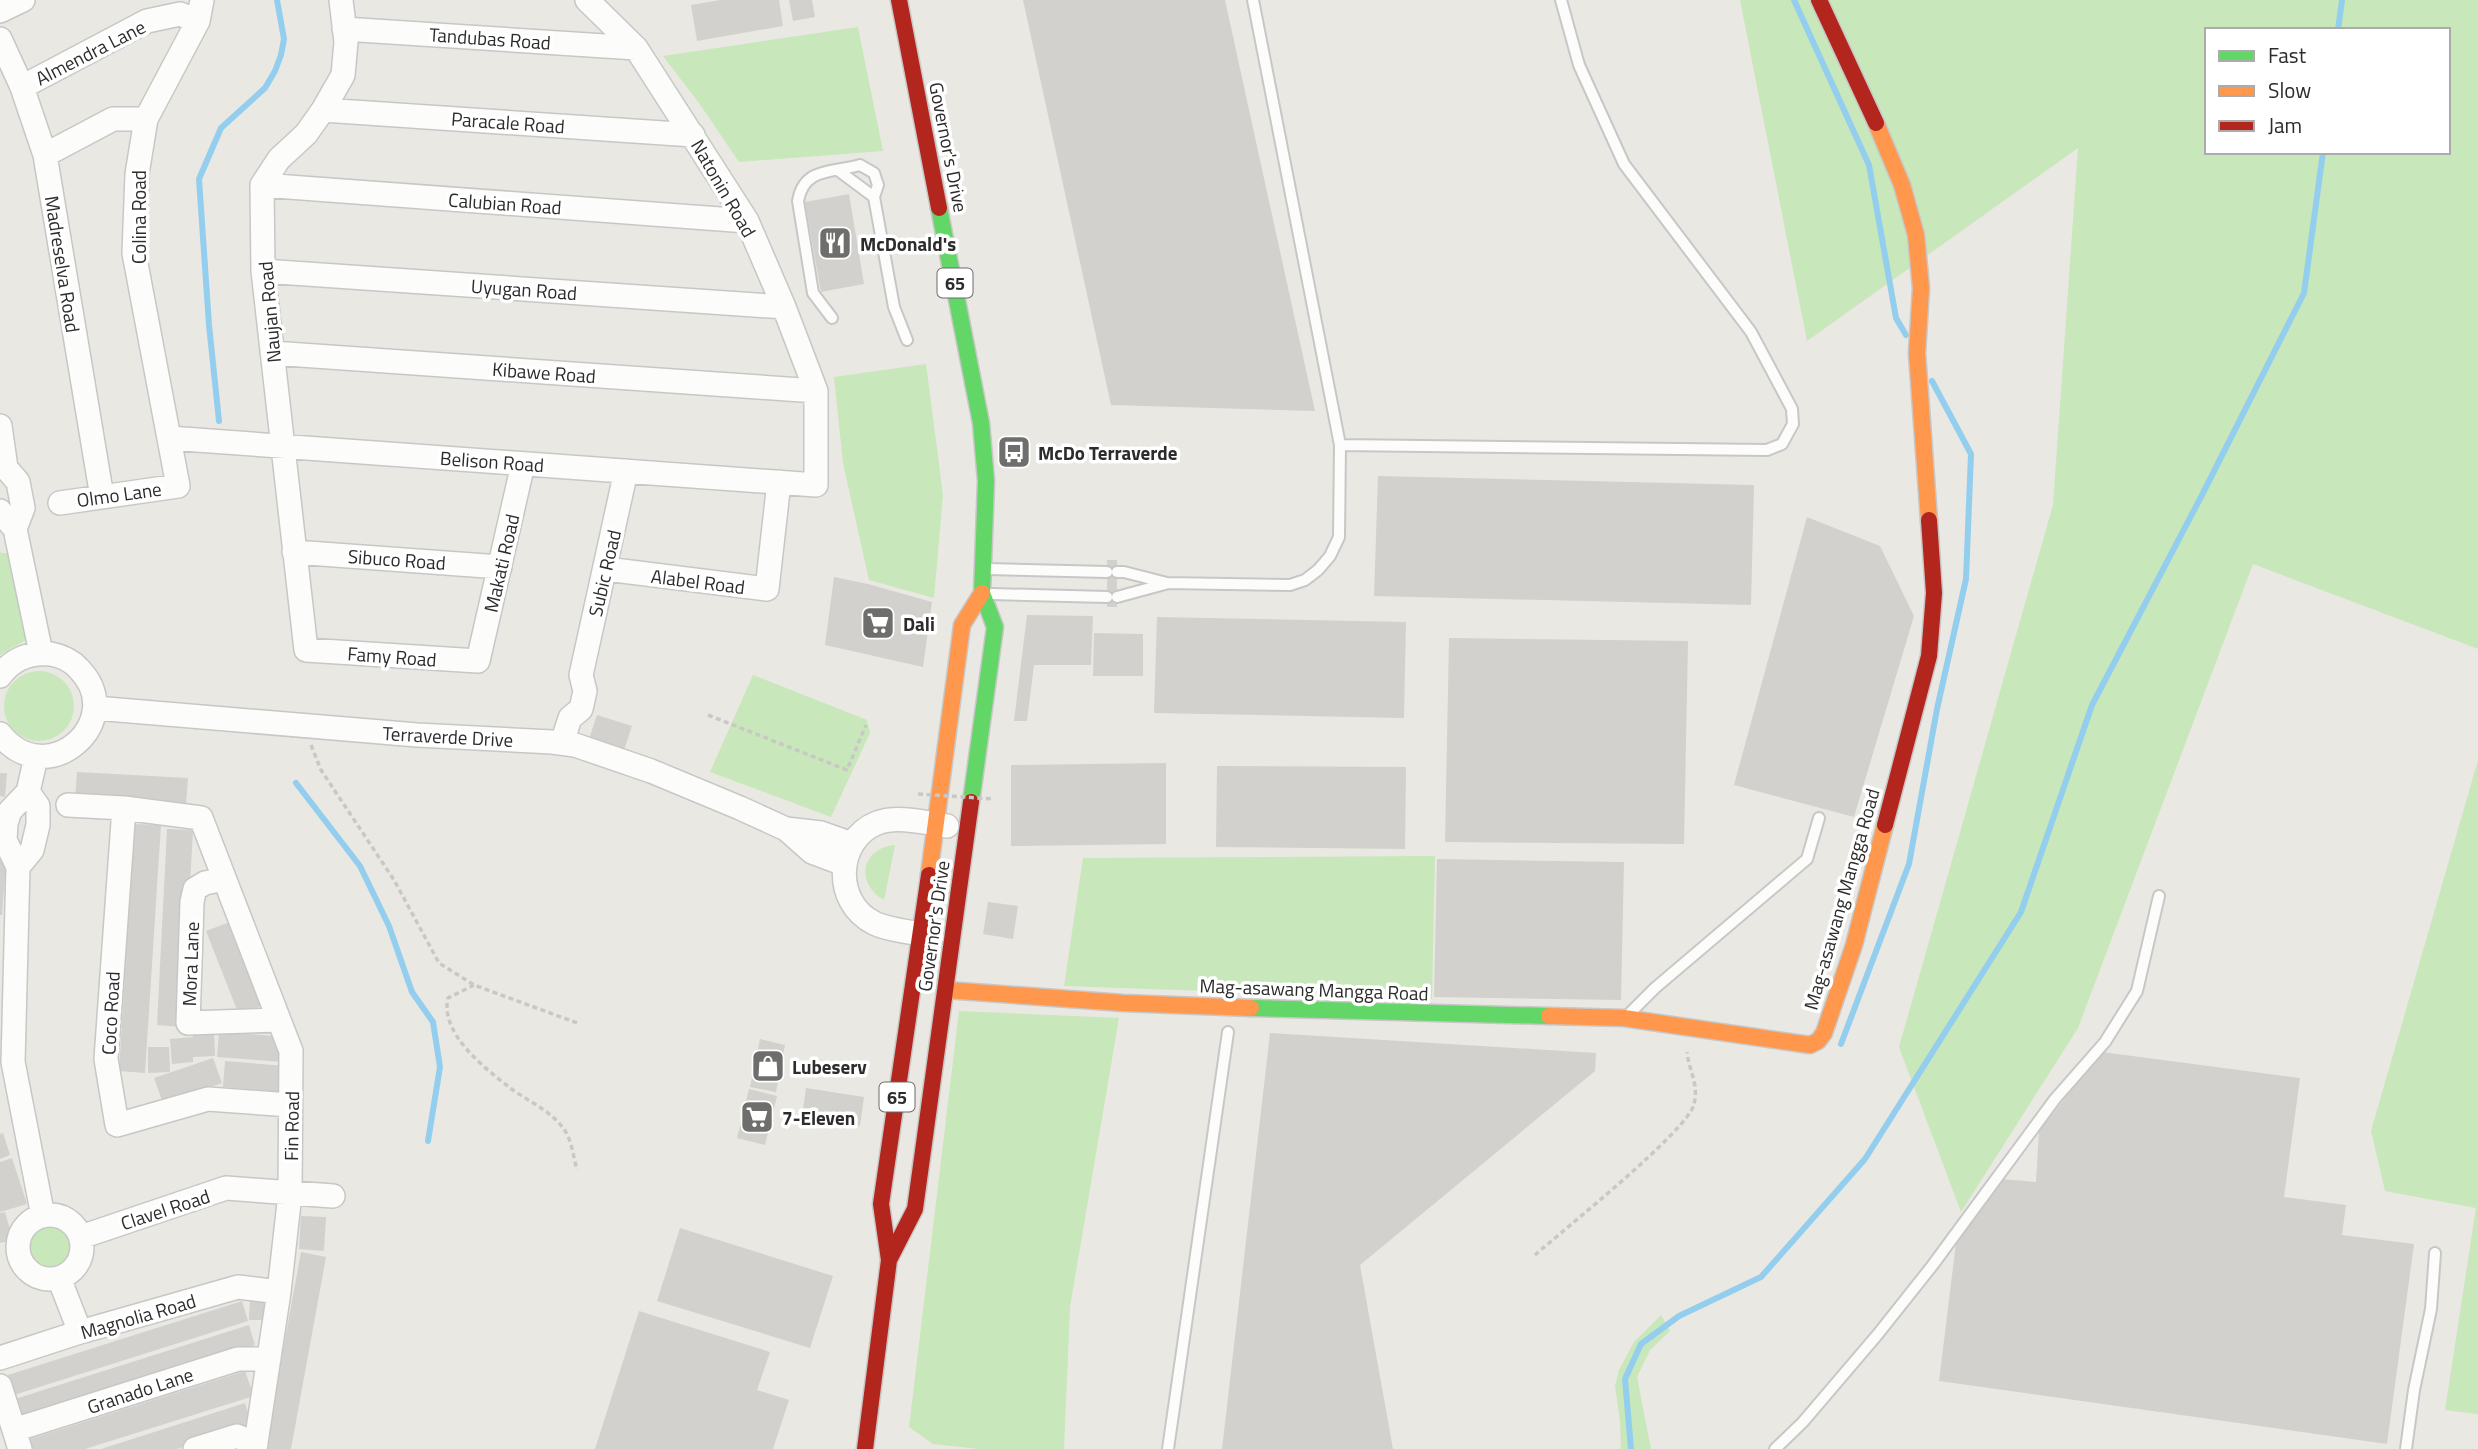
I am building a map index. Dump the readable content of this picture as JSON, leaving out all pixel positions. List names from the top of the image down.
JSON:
{
  "streets": {
    "main road": ["Governor's Drive", "65", "Mag-asawang Mangga Road"],
    "street": [
      "Tandubas Road",
      "Almendra Lane",
      "Paracale Road",
      "Natonin Road",
      "Calubian Road",
      "Colina Road",
      "Madreselva Road",
      "Uyugan Road",
      "Naujan Road",
      "Kibawe Road",
      "Belison Road",
      "Olmo Lane",
      "Sibuco Road",
      "Makati Road",
      "Subic Road",
      "Alabel Road",
      "Famy Road",
      "Terraverde Drive",
      "Mora Lane",
      "Coco Road",
      "Fin Road",
      "Clavel Road",
      "Magnolia Road",
      "Granado Lane"
    ]
  },
  "crossings": [
    ["Tandubas Road", "Natonin Road"],
    ["Almendra Lane", "Colina Road"],
    ["Almendra Lane", "Madreselva Road"],
    ["Paracale Road", "Natonin Road"],
    ["Governor's Drive", "Mag-asawang Mangga Road"],
    ["Natonin Road", "Calubian Road"],
    ["Natonin Road", "Uyugan Road"],
    ["Natonin Road", "Kibawe Road"],
    ["Natonin Road", "Belison Road"],
    ["Calubian Road", "Naujan Road"],
    ["Colina Road", "Belison Road"],
    ["Colina Road", "Olmo Lane"],
    ["Madreselva Road", "Olmo Lane"],
    ["Uyugan Road", "Naujan Road"],
    ["Naujan Road", "Kibawe Road"],
    ["Naujan Road", "Belison Road"],
    ["Naujan Road", "Sibuco Road"],
    ["Naujan Road", "Famy Road"],
    ["Belison Road", "Makati Road"],
    ["Belison Road", "Subic Road"],
    ["Belison Road", "Alabel Road"],
    ["Sibuco Road", "Makati Road"],
    ["Makati Road", "Famy Road"],
    ["Subic Road", "Alabel Road"],
    ["Subic Road", "Terraverde Drive"],
    ["Mora Lane", "Fin Road"],
    ["Coco Road", "Fin Road"],
    ["Fin Road", "Clavel Road"],
    ["Fin Road", "Magnolia Road"],
    ["Fin Road", "Granado Lane"]
  ],
  "places": {
    "restaurant": ["McDonald's"],
    "bus stop": ["McDo Terraverde"],
    "supermarket": ["Dali", "7-Eleven"],
    "shop": ["Lubeserv"]
  },
  "legend": ["Fast", "Slow", "Jam"]
}
